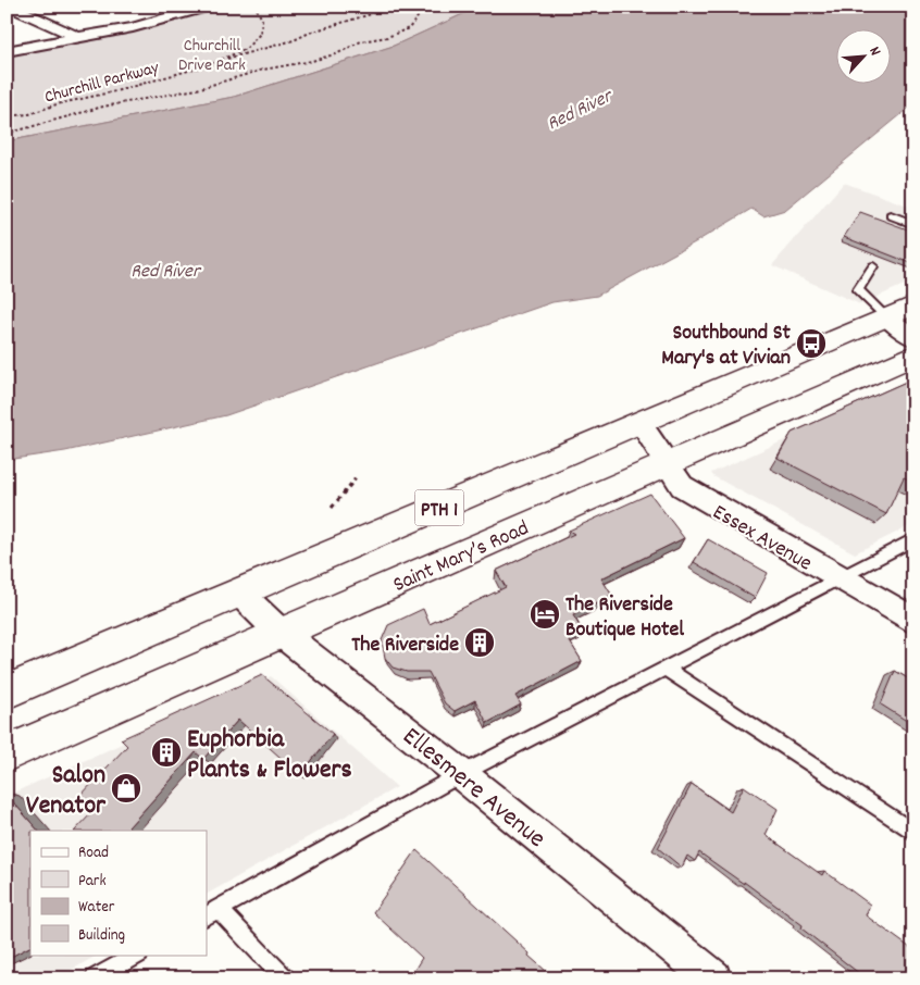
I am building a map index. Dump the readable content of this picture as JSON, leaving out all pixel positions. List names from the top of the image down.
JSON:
{
  "streets": {
    "highway": ["PTH 1", "Saint Mary’s Road"],
    "street": ["Essex Avenue", "Ellesmere Avenue"],
    "path": ["Churchill Parkway"]
  },
  "crossings": [
    ["PTH 1", "Essex Avenue"],
    ["PTH 1", "Ellesmere Avenue"],
    ["Essex Avenue", "Saint Mary’s Road"],
    ["Saint Mary’s Road", "Ellesmere Avenue"]
  ],
  "water": ["Red River"],
  "parks": ["Churchill Drive Park"],
  "places": {
    "bus stop": ["Southbound St Mary's at Vivian"],
    "hotel": ["The Riverside Boutique Hotel"],
    "building": ["The Riverside", "Euphorbia Plants & Flowers"],
    "shop": ["Salon Venator"]
  },
  "legend": [
    "Road",
    "Park",
    "Water",
    "Building"
  ],
  "north": "top right"
}
